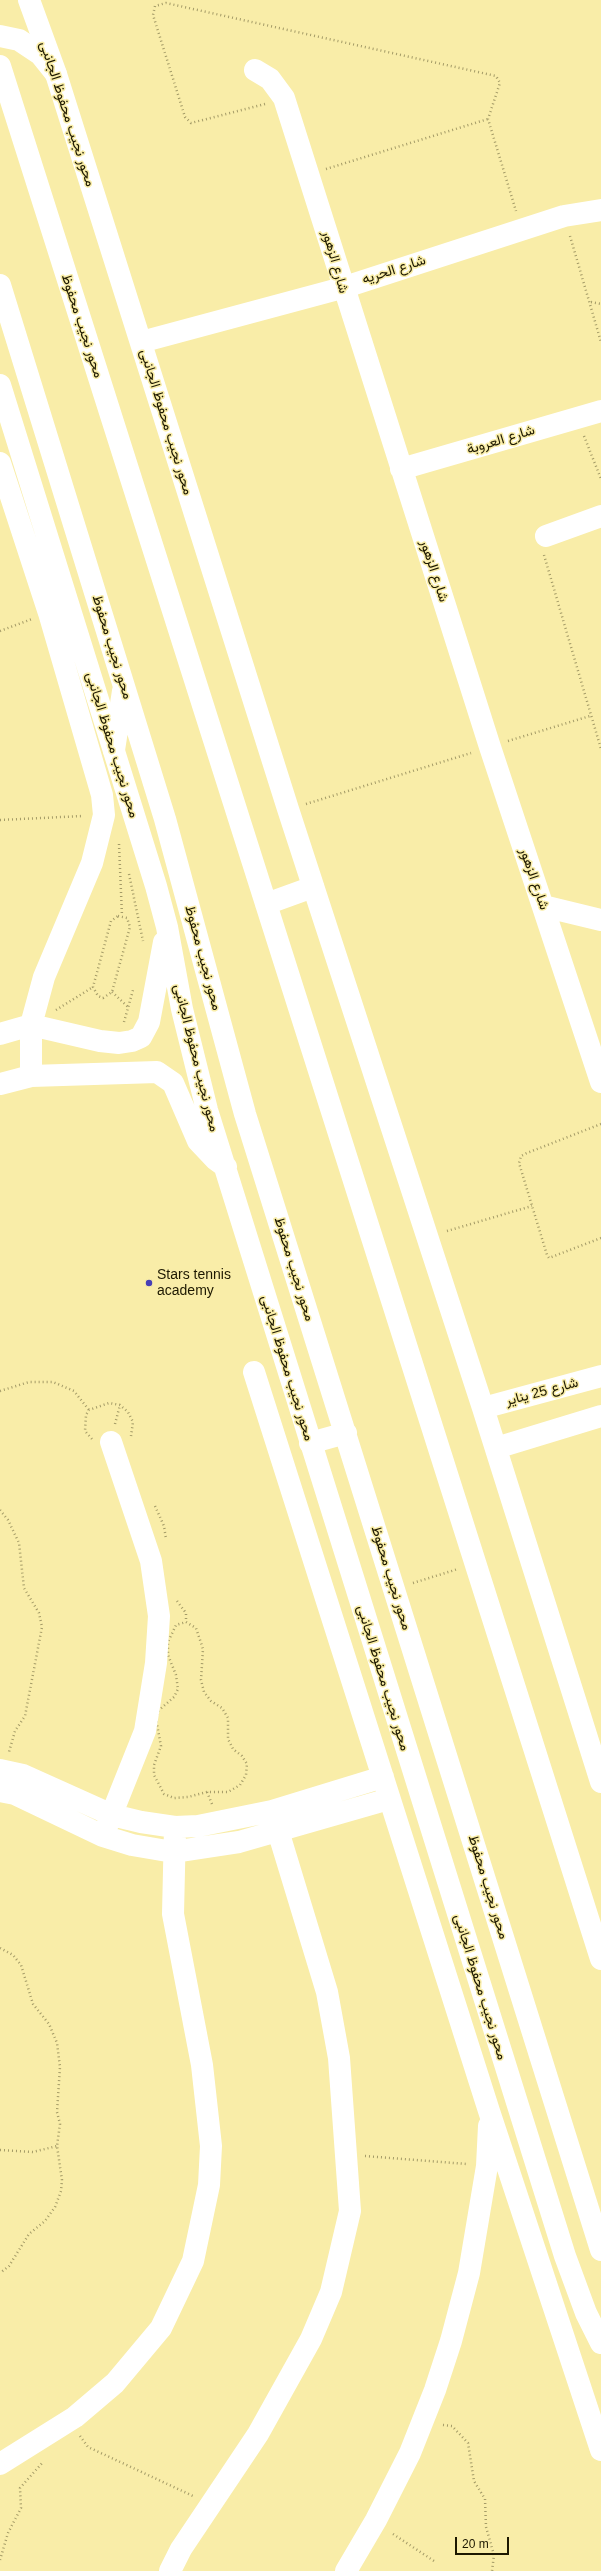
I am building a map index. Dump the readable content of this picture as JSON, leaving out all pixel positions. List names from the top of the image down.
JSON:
{
  "streets": {
    "street": [
      "محور نجيب محفوظ الجانبى",
      "شارع الزهور",
      "شارع الحريه",
      "محور نجيب محفوظ",
      "شارع العروبة",
      "شارع 25 يناير"
    ]
  },
  "crossings": [
    ["محور نجيب محفوظ الجانبى", "شارع الحريه"],
    ["محور نجيب محفوظ الجانبى", "شارع 25 يناير"],
    ["شارع الزهور", "شارع الحريه"],
    ["شارع الزهور", "شارع العروبة"]
  ],
  "places": ["Stars tennis academy"],
  "scale_bar": "20 m"
}
